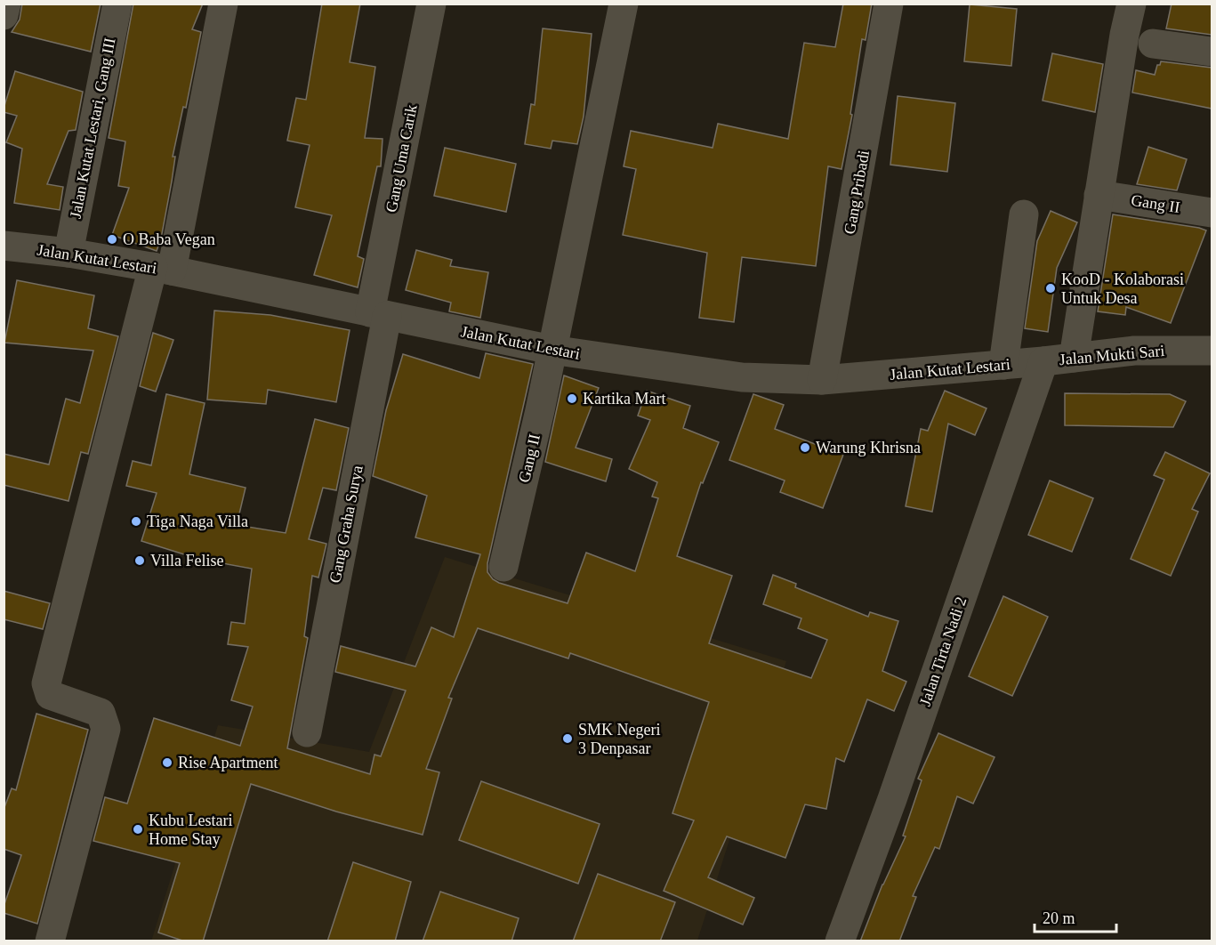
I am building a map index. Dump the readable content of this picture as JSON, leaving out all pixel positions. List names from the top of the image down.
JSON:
{
  "streets": {
    "street": [
      "Jalan Kutat Lestari, Gang III",
      "Gang Uma Carik",
      "Gang Pribadi",
      "Gang II",
      "Jalan Kutat Lestari",
      "Jalan Mukti Sari",
      "Gang Graha Surya",
      "Jalan Tirta Nadi 2"
    ]
  },
  "crossings": [
    ["Jalan Kutat Lestari, Gang III", "Jalan Kutat Lestari"],
    ["Gang Uma Carik", "Jalan Kutat Lestari"],
    ["Gang Uma Carik", "Gang Graha Surya"],
    ["Gang Pribadi", "Jalan Kutat Lestari"],
    ["Gang II", "Jalan Kutat Lestari"],
    ["Jalan Kutat Lestari", "Jalan Mukti Sari"],
    ["Jalan Kutat Lestari", "Gang Graha Surya"],
    ["Jalan Kutat Lestari", "Jalan Tirta Nadi 2"],
    ["Jalan Mukti Sari", "Jalan Tirta Nadi 2"]
  ],
  "places": [
    "O Baba Vegan",
    "KooD - Kolaborasi Untuk Desa",
    "Kartika Mart",
    "Warung Khrisna",
    "Tiga Naga Villa",
    "Villa Felise",
    "SMK Negeri 3 Denpasar",
    "Rise Apartment",
    "Kubu Lestari Home Stay"
  ],
  "scale_bar": "20 m"
}
